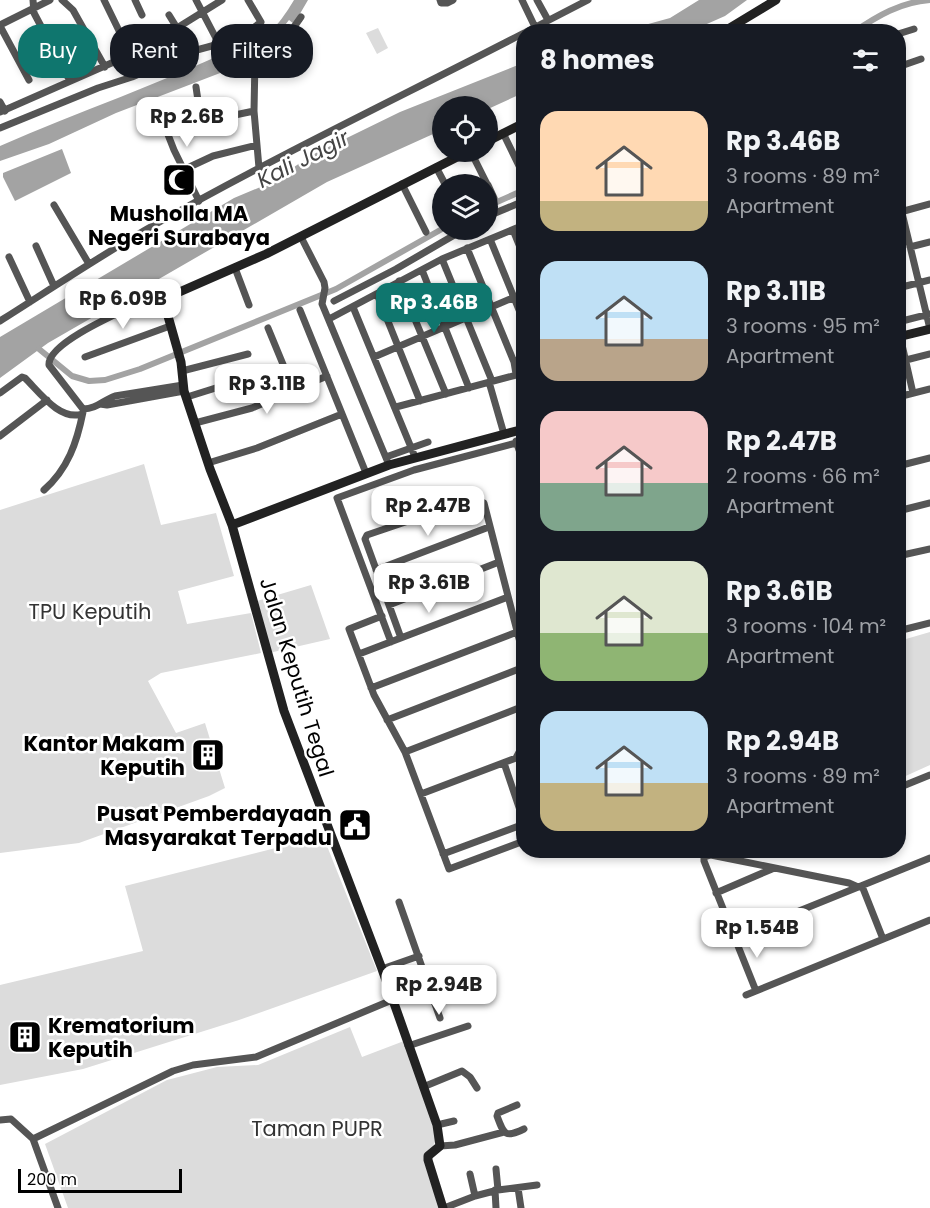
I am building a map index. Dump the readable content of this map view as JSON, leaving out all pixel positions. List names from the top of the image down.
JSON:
{
  "streets": {
    "main road": ["Jalan Keputih Tegal"]
  },
  "water": ["Kali Jagir"],
  "parks": ["TPU Keputih", "Taman PUPR"],
  "places": {
    "mosque": ["Musholla MA Negeri Surabaya"],
    "building": ["Kantor Makam Keputih", "Krematorium Keputih"],
    "public building": ["Pusat Pemberdayaan Masyarakat Terpadu"]
  },
  "scale_bar": "200 m",
  "page": {
    "chip": ["Buy", "Rent", "Filters"],
    "heading": "8 homes",
    "list": [
      {
        "name": "Rp 3.46B",
        "note": "3 rooms · 89 m² · Apartment"
      },
      {
        "name": "Rp 3.11B",
        "note": "3 rooms · 95 m² · Apartment"
      },
      {
        "name": "Rp 2.47B",
        "note": "2 rooms · 66 m² · Apartment"
      },
      {
        "name": "Rp 3.61B",
        "note": "3 rooms · 104 m² · Apartment"
      },
      {
        "name": "Rp 2.94B",
        "note": "3 rooms · 89 m² · Apartment"
      }
    ],
    "price": [
      "Rp 2.6B",
      "Rp 6.09B",
      "Rp 3.46B",
      "Rp 3.11B",
      "Rp 2.47B",
      "Rp 3.61B",
      "Rp 1.54B",
      "Rp 2.94B"
    ],
    "scale": "200 m"
  }
}
